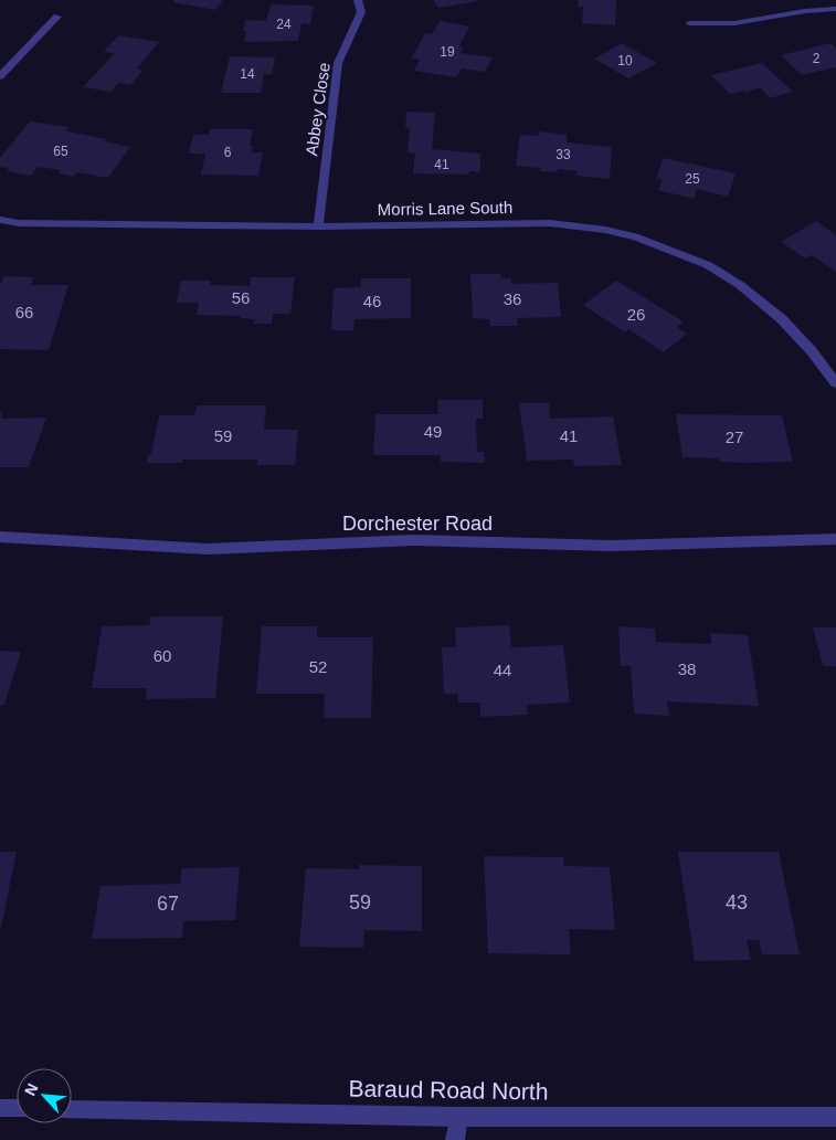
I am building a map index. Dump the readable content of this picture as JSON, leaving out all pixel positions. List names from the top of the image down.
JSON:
{
  "streets": {
    "street": [
      "Abbey Close",
      "Morris Lane South",
      "Dorchester Road",
      "Baraud Road North"
    ]
  },
  "crossings": [
    ["Abbey Close", "Morris Lane South"]
  ],
  "house_numbers": [
    "24",
    "19",
    "2",
    "10",
    "14",
    "65",
    "6",
    "33",
    "41",
    "25",
    "56",
    "36",
    "46",
    "66",
    "26",
    "49",
    "59",
    "41",
    "27",
    "60",
    "52",
    "38",
    "44",
    "59",
    "43",
    "67"
  ],
  "north": "top left"
}
